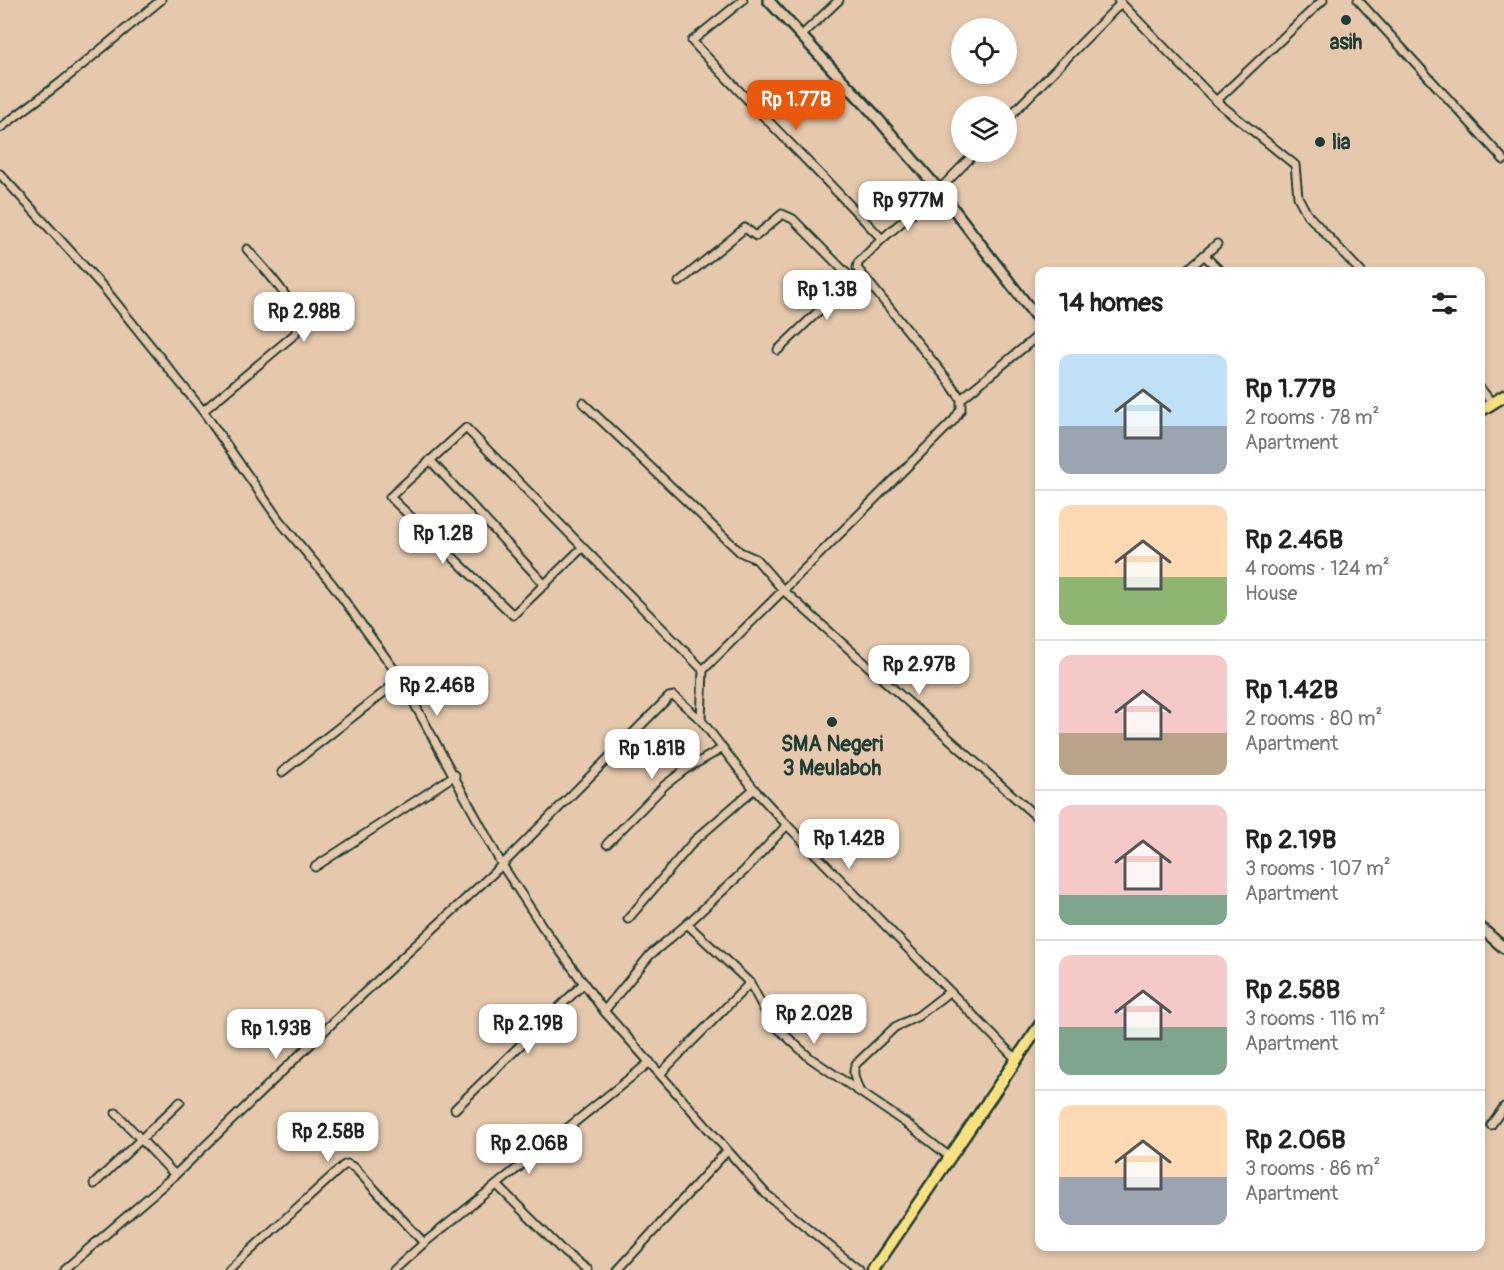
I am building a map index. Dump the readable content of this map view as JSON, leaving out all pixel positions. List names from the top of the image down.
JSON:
{
  "places": ["asih", "lia", "SMA Negeri 3 Meulaboh"],
  "page": {
    "price": [
      "Rp 1.77B",
      "Rp 977M",
      "Rp 1.3B",
      "Rp 2.98B",
      "Rp 1.2B",
      "Rp 2.97B",
      "Rp 2.46B",
      "Rp 1.81B",
      "Rp 1.42B",
      "Rp 2.02B",
      "Rp 2.19B",
      "Rp 1.93B",
      "Rp 2.58B",
      "Rp 2.06B"
    ],
    "heading": "14 homes",
    "list": [
      {
        "name": "Rp 1.77B",
        "note": "2 rooms · 78 m² · Apartment"
      },
      {
        "name": "Rp 2.46B",
        "note": "4 rooms · 124 m² · House"
      },
      {
        "name": "Rp 1.42B",
        "note": "2 rooms · 80 m² · Apartment"
      },
      {
        "name": "Rp 2.19B",
        "note": "3 rooms · 107 m² · Apartment"
      },
      {
        "name": "Rp 2.58B",
        "note": "3 rooms · 116 m² · Apartment"
      },
      {
        "name": "Rp 2.06B",
        "note": "3 rooms · 86 m² · Apartment"
      }
    ]
  }
}
